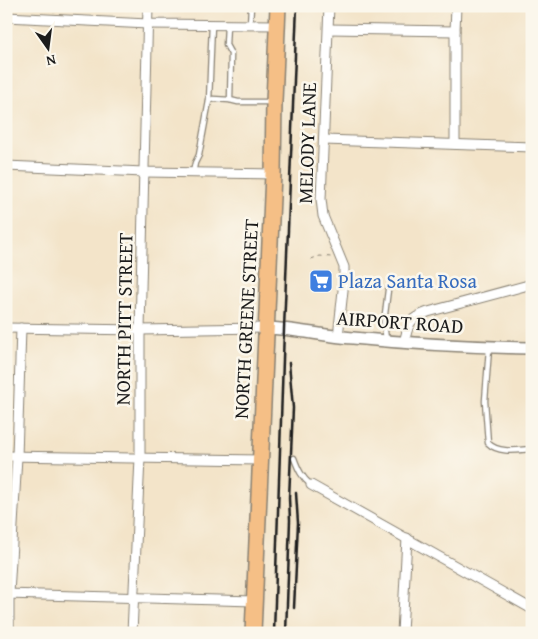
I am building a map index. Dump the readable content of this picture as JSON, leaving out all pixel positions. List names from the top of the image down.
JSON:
{
  "streets": {
    "main road": ["NORTH GREENE STREET"],
    "street": ["MELODY LANE", "NORTH PITT STREET", "AIRPORT ROAD"]
  },
  "crossings": [
    ["MELODY LANE", "AIRPORT ROAD"],
    ["NORTH GREENE STREET", "AIRPORT ROAD"]
  ],
  "places": {
    "supermarket": ["Plaza Santa Rosa"]
  },
  "north": "bottom"
}
